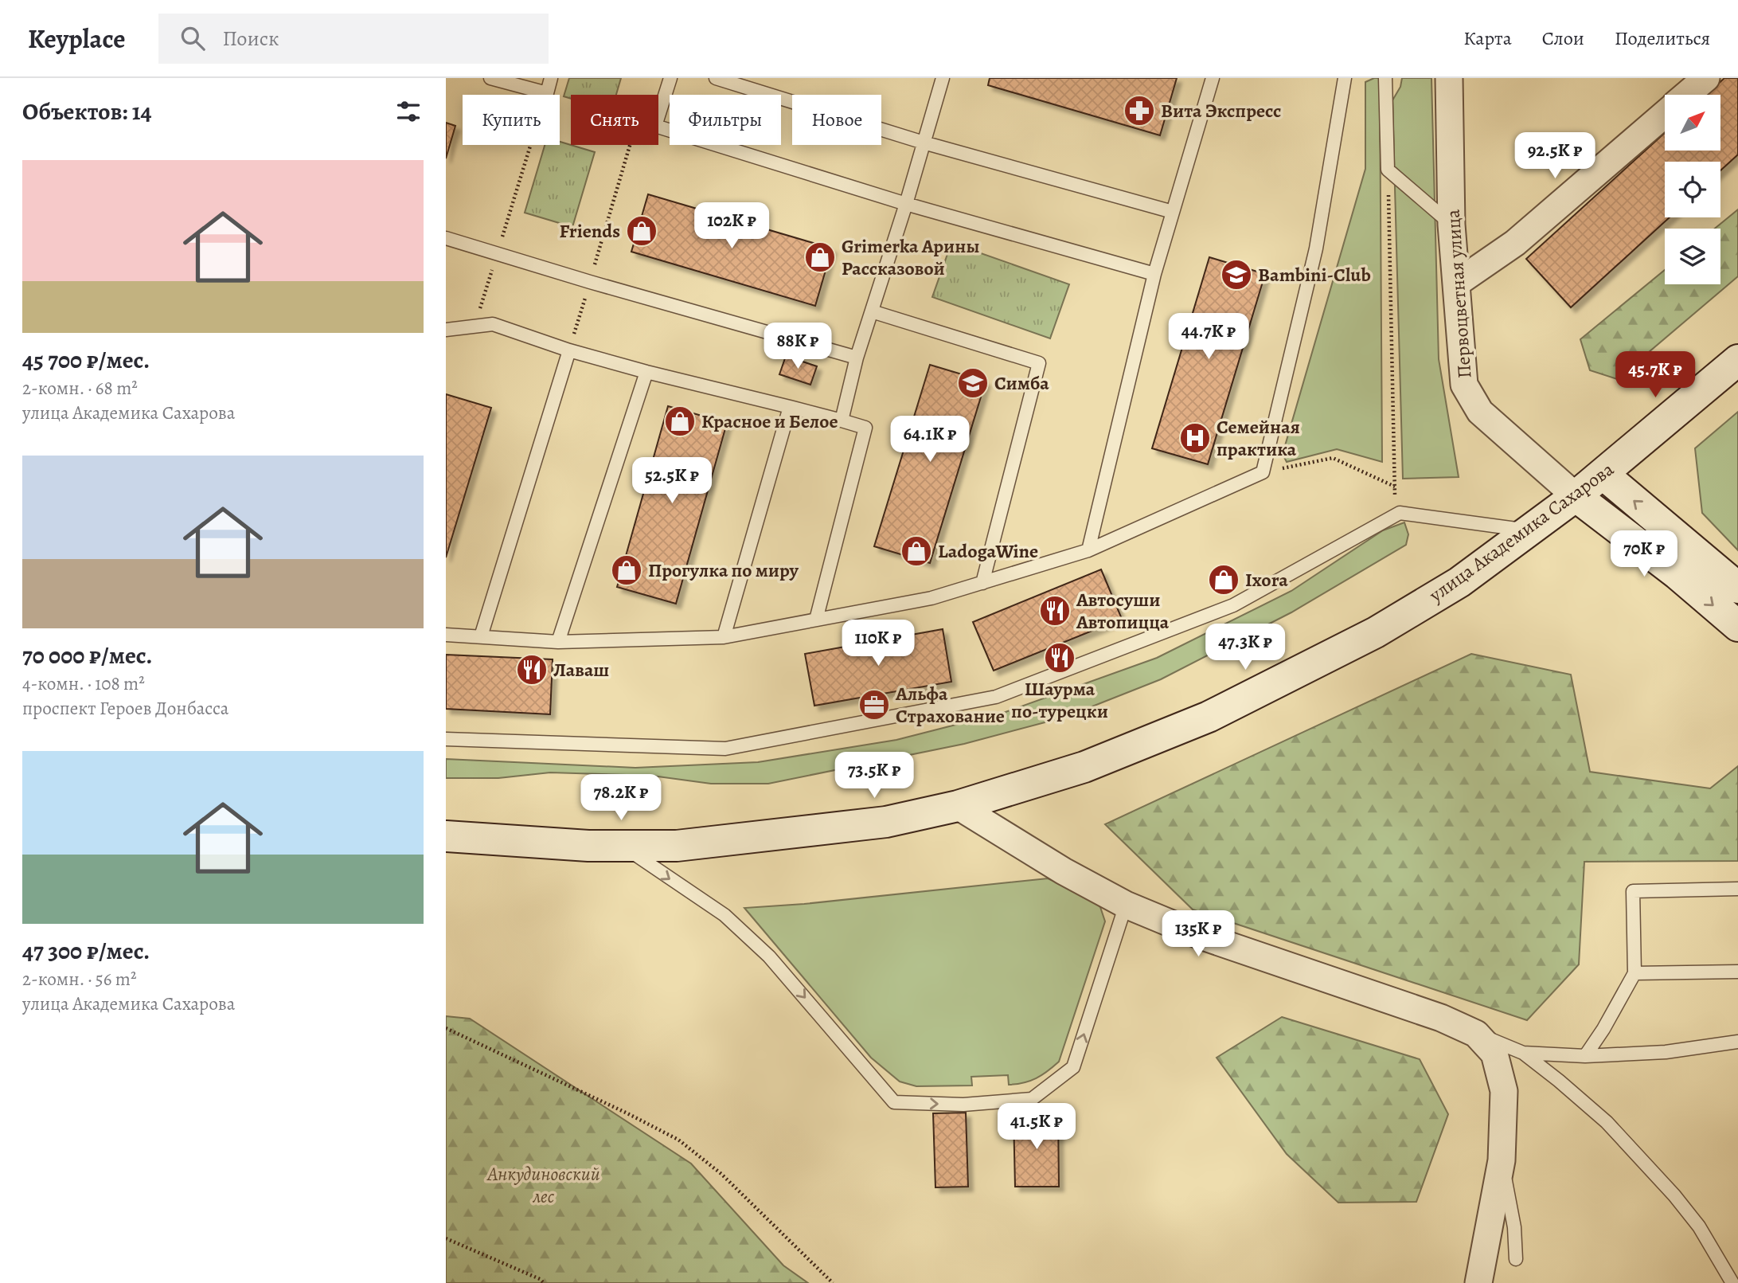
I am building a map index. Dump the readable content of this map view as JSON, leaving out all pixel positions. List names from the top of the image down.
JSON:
{
  "streets": {
    "main road": ["улица Академика Сахарова"],
    "street": ["Первоцветная улица"]
  },
  "crossings": [
    ["Первоцветная улица", "улица Академика Сахарова"]
  ],
  "parks": ["Анкудиновский лес"],
  "places": {
    "pharmacy": ["Вита Экспресс"],
    "shop": [
      "Friends",
      "Grimerka Арины Рассказовой",
      "Красное и Белое",
      "LadogaWine",
      "Прогулка по миру",
      "Ixora"
    ],
    "school or university": ["Bambini-Club", "Симба"],
    "hospital": ["Семейная практика"],
    "restaurant": ["Автосуши Автопицца", "Шаурма по-турецки", "Лаваш"],
    "office": ["Альфа Страхование"]
  },
  "north": "top right",
  "page": {
    "header": "Keyplace",
    "search": "Поиск",
    "nav": ["Карта", "Слои", "Поделиться"],
    "heading": "Объектов: 14",
    "chip": [
      "Купить",
      "Снять",
      "Фильтры",
      "Новое"
    ],
    "price": [
      "92.5K ₽",
      "102K ₽",
      "44.7K ₽",
      "88K ₽",
      "45.7K ₽",
      "64.1K ₽",
      "52.5K ₽",
      "70K ₽",
      "110K ₽",
      "47.3K ₽",
      "73.5K ₽",
      "78.2K ₽",
      "135K ₽",
      "41.5K ₽"
    ],
    "list": [
      {
        "name": "45 700 ₽/мес.",
        "note": "2-комн. · 68 m² · улица Академика Сахарова"
      },
      {
        "name": "70 000 ₽/мес.",
        "note": "4-комн. · 108 m² · проспект Героев Донбасса"
      },
      {
        "name": "47 300 ₽/мес.",
        "note": "2-комн. · 56 m² · улица Академика Сахарова"
      }
    ]
  }
}
